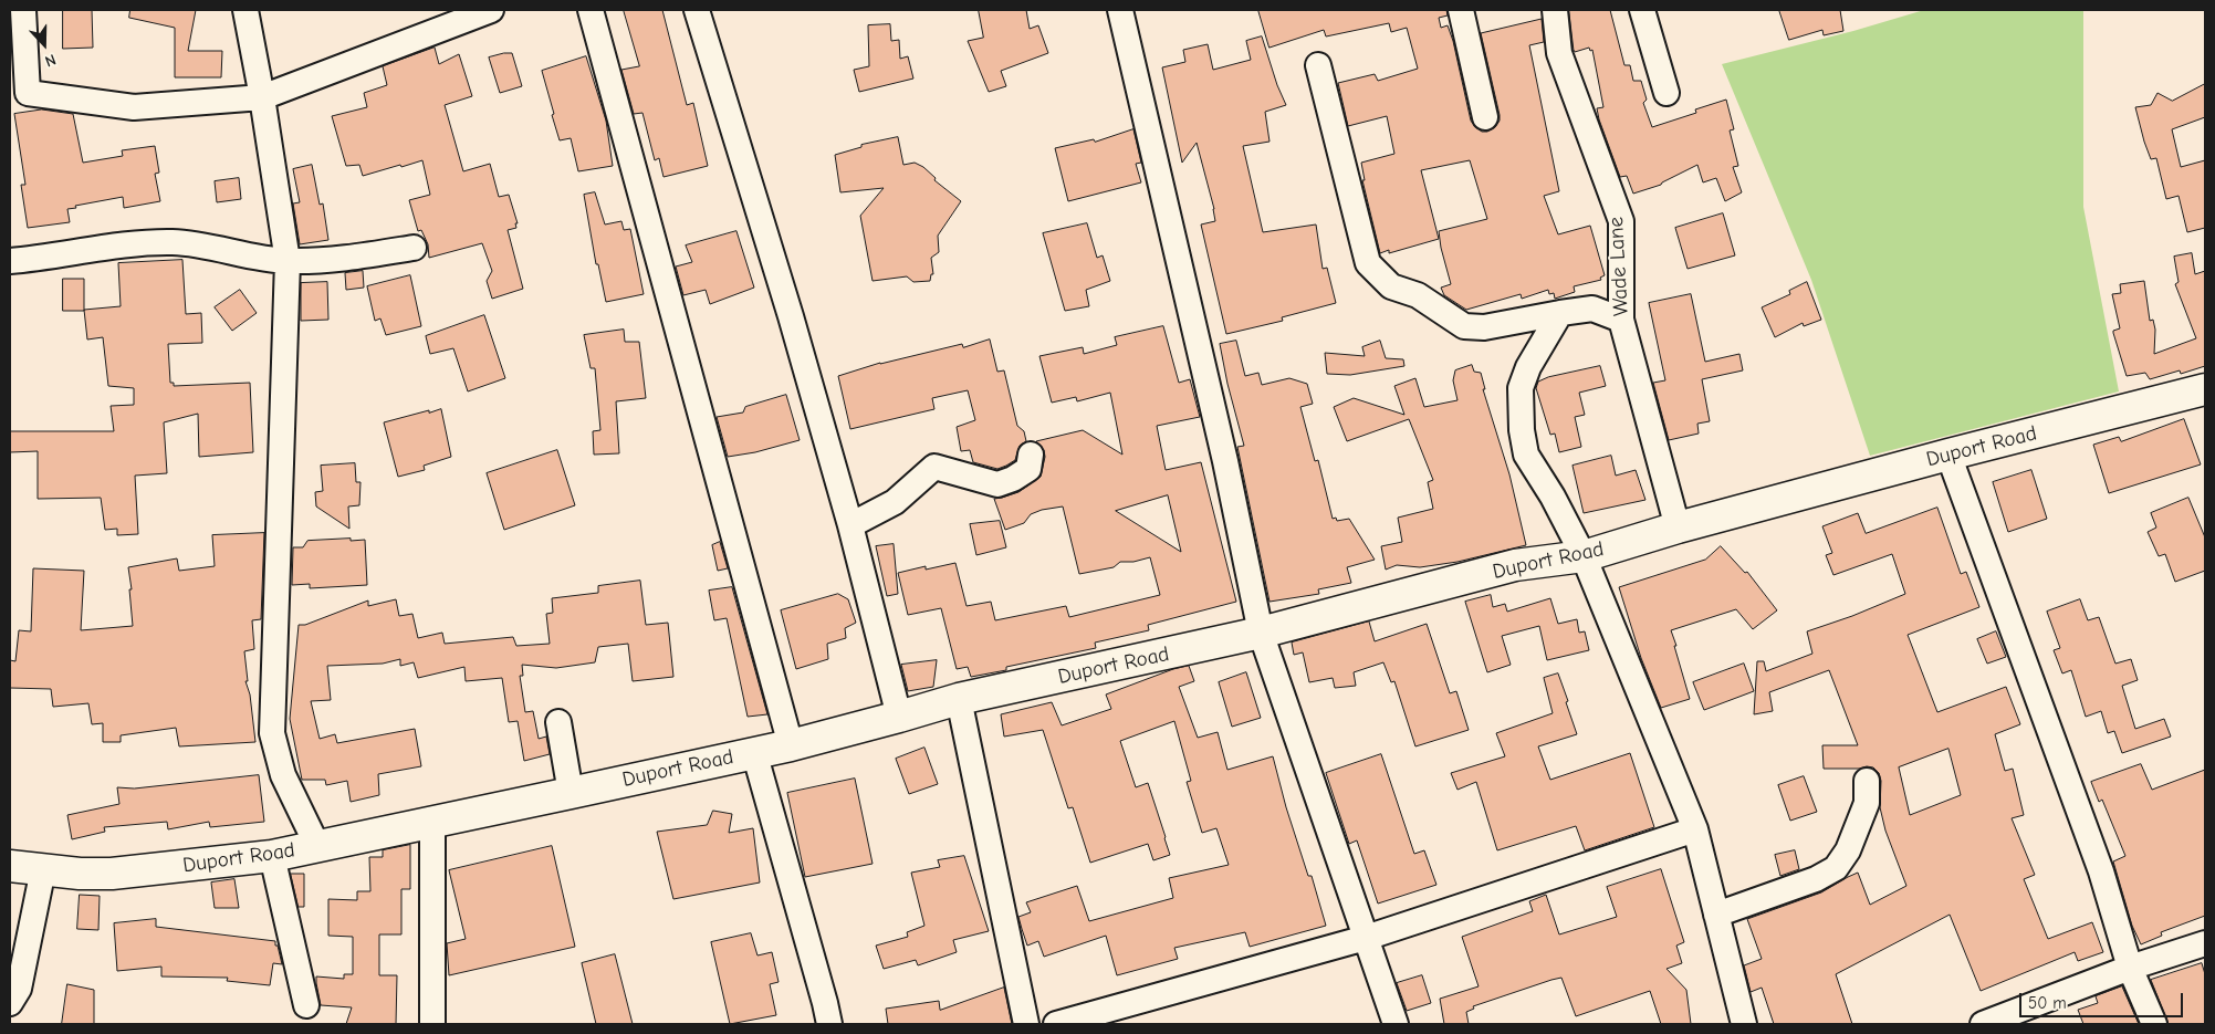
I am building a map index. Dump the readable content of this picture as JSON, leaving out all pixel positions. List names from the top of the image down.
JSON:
{
  "streets": {
    "street": ["Wade Lane", "Duport Road"]
  },
  "crossings": [
    ["Wade Lane", "Duport Road"]
  ],
  "scale_bar": "50 m",
  "north": "bottom"
}
